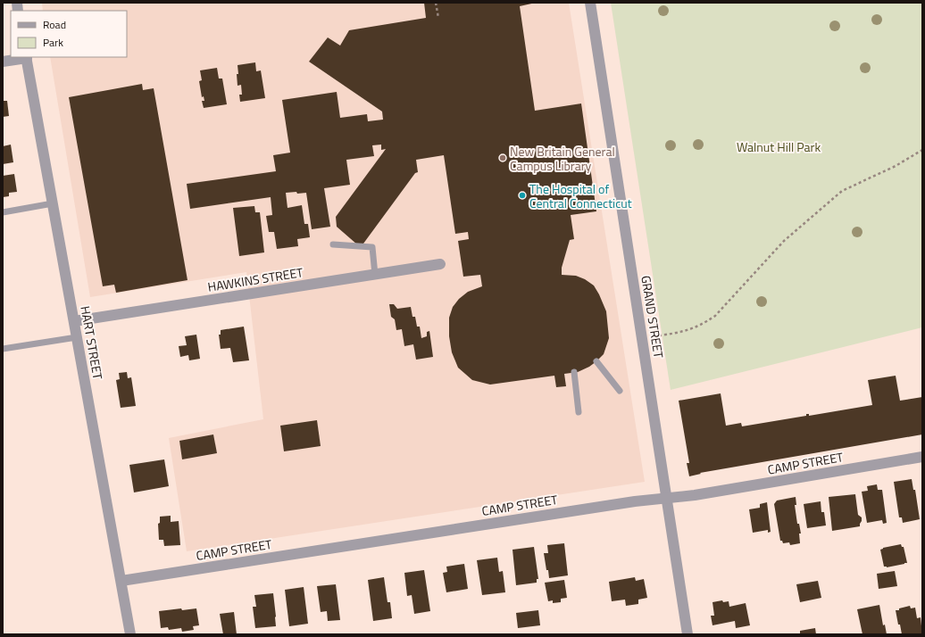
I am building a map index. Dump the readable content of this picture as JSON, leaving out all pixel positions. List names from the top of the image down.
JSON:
{
  "streets": {
    "street": [
      "HAWKINS STREET",
      "GRAND STREET",
      "HART STREET",
      "CAMP STREET"
    ]
  },
  "crossings": [
    ["HAWKINS STREET", "HART STREET"],
    ["GRAND STREET", "CAMP STREET"],
    ["HART STREET", "CAMP STREET"]
  ],
  "parks": ["Walnut Hill Park"],
  "places": ["New Britain General Campus Library", "The Hospital of Central Connecticut"],
  "legend": ["Road", "Park"]
}
